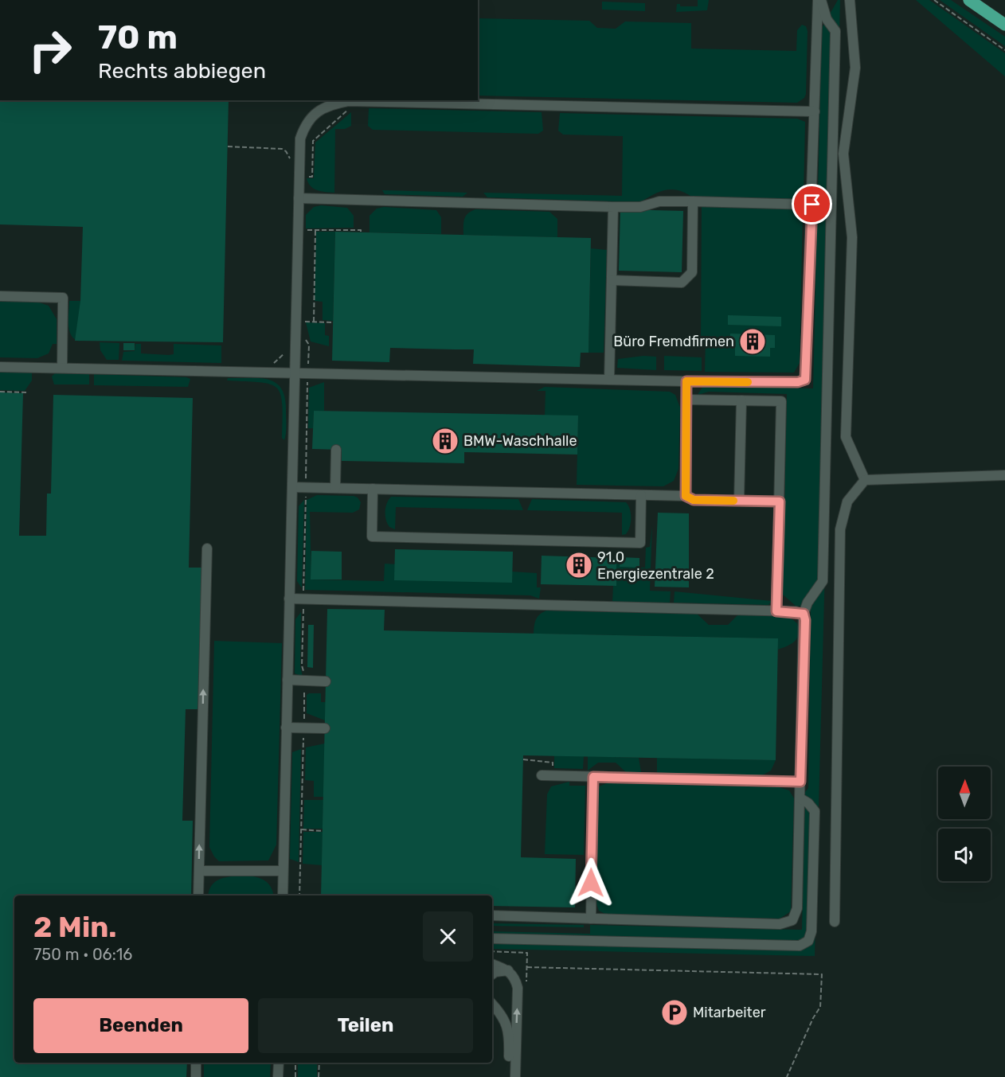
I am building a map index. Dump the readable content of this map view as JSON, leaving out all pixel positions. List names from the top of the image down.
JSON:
{
  "places": {
    "building": ["Büro Fremdfirmen", "BMW-Waschhalle", "91.0 Energiezentrale 2"],
    "parking": ["Mitarbeiter"]
  },
  "north": "top",
  "page": {
    "turn": ["70 m", "Rechts abbiegen"],
    "heading": ["2 Min.", "750 m · 06:16"],
    "buttons": ["Beenden", "Teilen"]
  }
}
